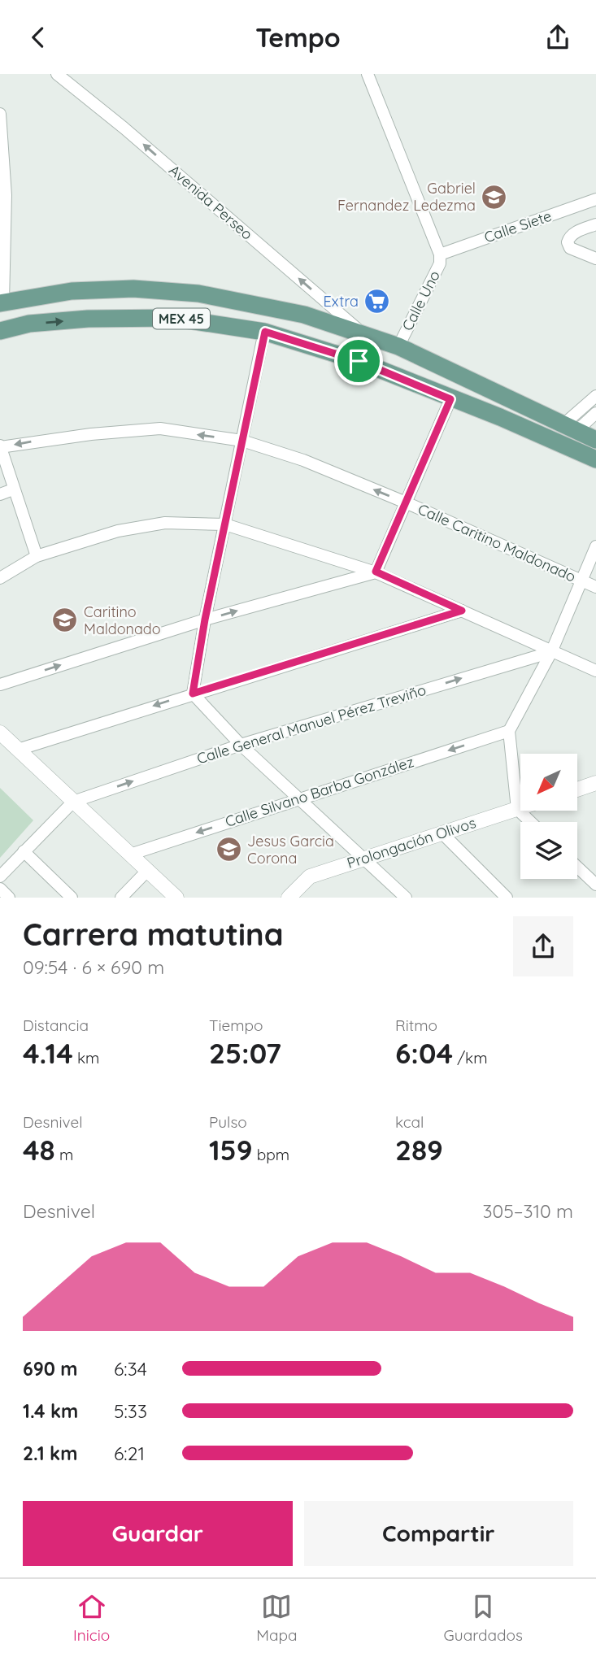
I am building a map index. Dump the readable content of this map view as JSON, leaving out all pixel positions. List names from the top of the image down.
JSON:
{
  "streets": {
    "main road": ["MEX 45"],
    "street": [
      "Avenida Perseo",
      "Calle Siete",
      "Calle Uno",
      "Calle Caritino Maldonado",
      "Calle General Manuel Pérez Treviño",
      "Calle Silvano Barba González",
      "Prolongación Olivos"
    ]
  },
  "crossings": [
    ["Avenida Perseo", "MEX 45"],
    ["Calle Siete", "Calle Uno"],
    ["Calle Uno", "MEX 45"]
  ],
  "one_way": ["Avenida Perseo", "Calle Silvano Barba González"],
  "places": {
    "school or university": ["Gabriel Fernandez Ledezma", "Caritino Maldonado", "Jesus Garcia Corona"],
    "supermarket": ["Extra"]
  },
  "north": "bottom left",
  "page": {
    "header": "Tempo",
    "heading": ["Carrera matutina", "09:54 · 6 × 690 m"],
    "stats": [
      ["Distancia", "4.14 km"],
      ["Tiempo", "25:07"],
      ["Ritmo", "6:04 /km"],
      ["Desnivel", "48 m"],
      ["Pulso", "159 bpm"],
      ["kcal", "289"]
    ],
    "chart": ["Desnivel", "305–310 m"],
    "list": [
      {
        "name": "690 m",
        "note": "6:34"
      },
      {
        "name": "1.4 km",
        "note": "5:33"
      },
      {
        "name": "2.1 km",
        "note": "6:21"
      }
    ],
    "buttons": ["Guardar", "Compartir"],
    "tabs": ["Inicio", "Mapa", "Guardados"]
  }
}
